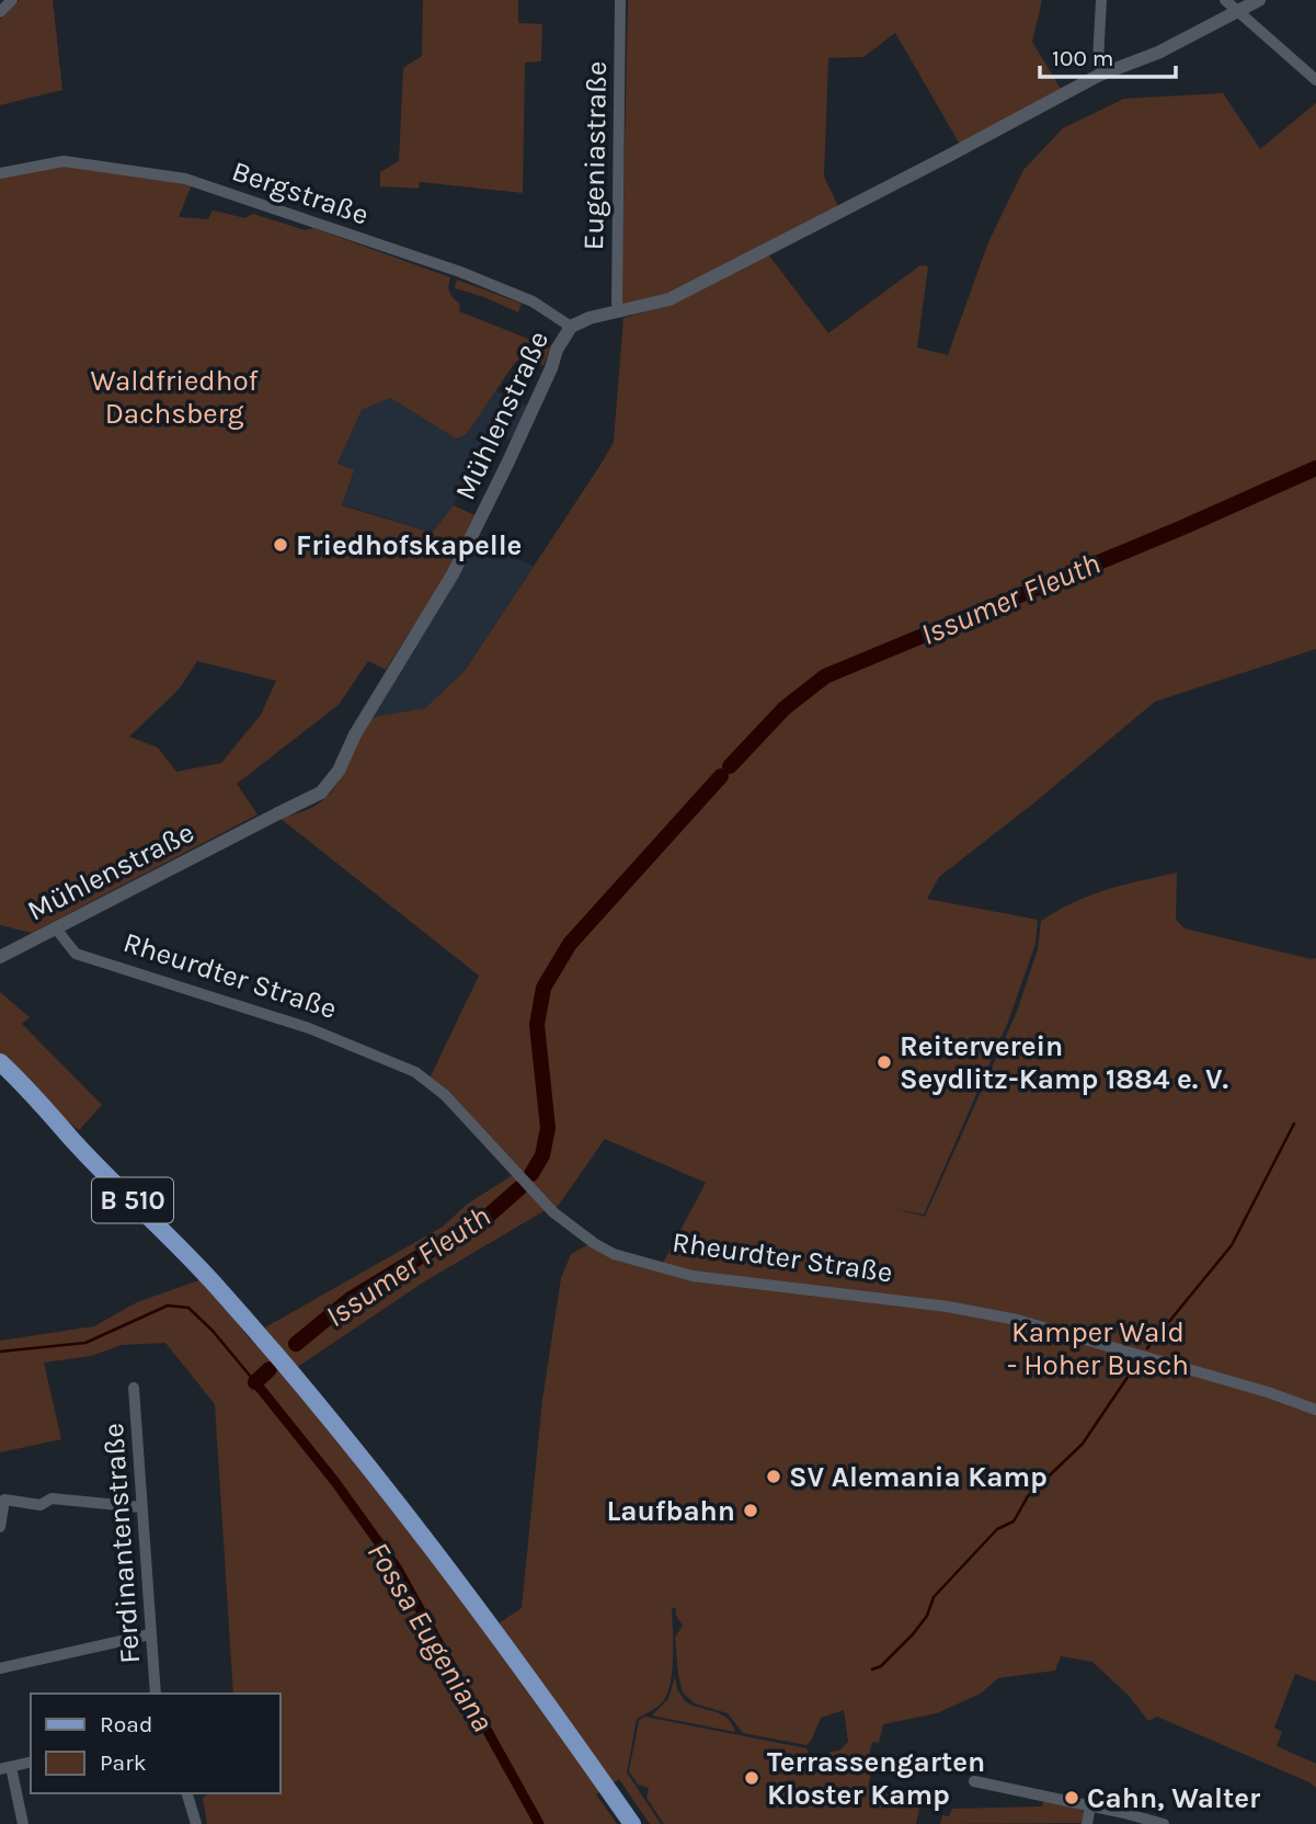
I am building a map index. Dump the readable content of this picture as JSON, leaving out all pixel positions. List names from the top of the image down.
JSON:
{
  "streets": {
    "main road": ["B 510"],
    "street": [
      "Eugeniastraße",
      "Bergstraße",
      "Mühlenstraße",
      "Rheurdter Straße",
      "Ferdinantenstraße"
    ]
  },
  "crossings": [
    ["Eugeniastraße", "Mühlenstraße"],
    ["Bergstraße", "Mühlenstraße"],
    ["Mühlenstraße", "Rheurdter Straße"]
  ],
  "water": ["Issumer Fleuth", "Fossa Eugeniana"],
  "parks": ["Waldfriedhof Dachsberg", "Kamper Wald - Hoher Busch"],
  "places": [
    "Friedhofskapelle",
    "Reiterverein Seydlitz-Kamp 1884 e. V.",
    "SV Alemania Kamp",
    "Laufbahn",
    "Terrassengarten Kloster Kamp",
    "Cahn, Walter"
  ],
  "legend": ["Road", "Park"],
  "scale_bar": "100 m"
}
